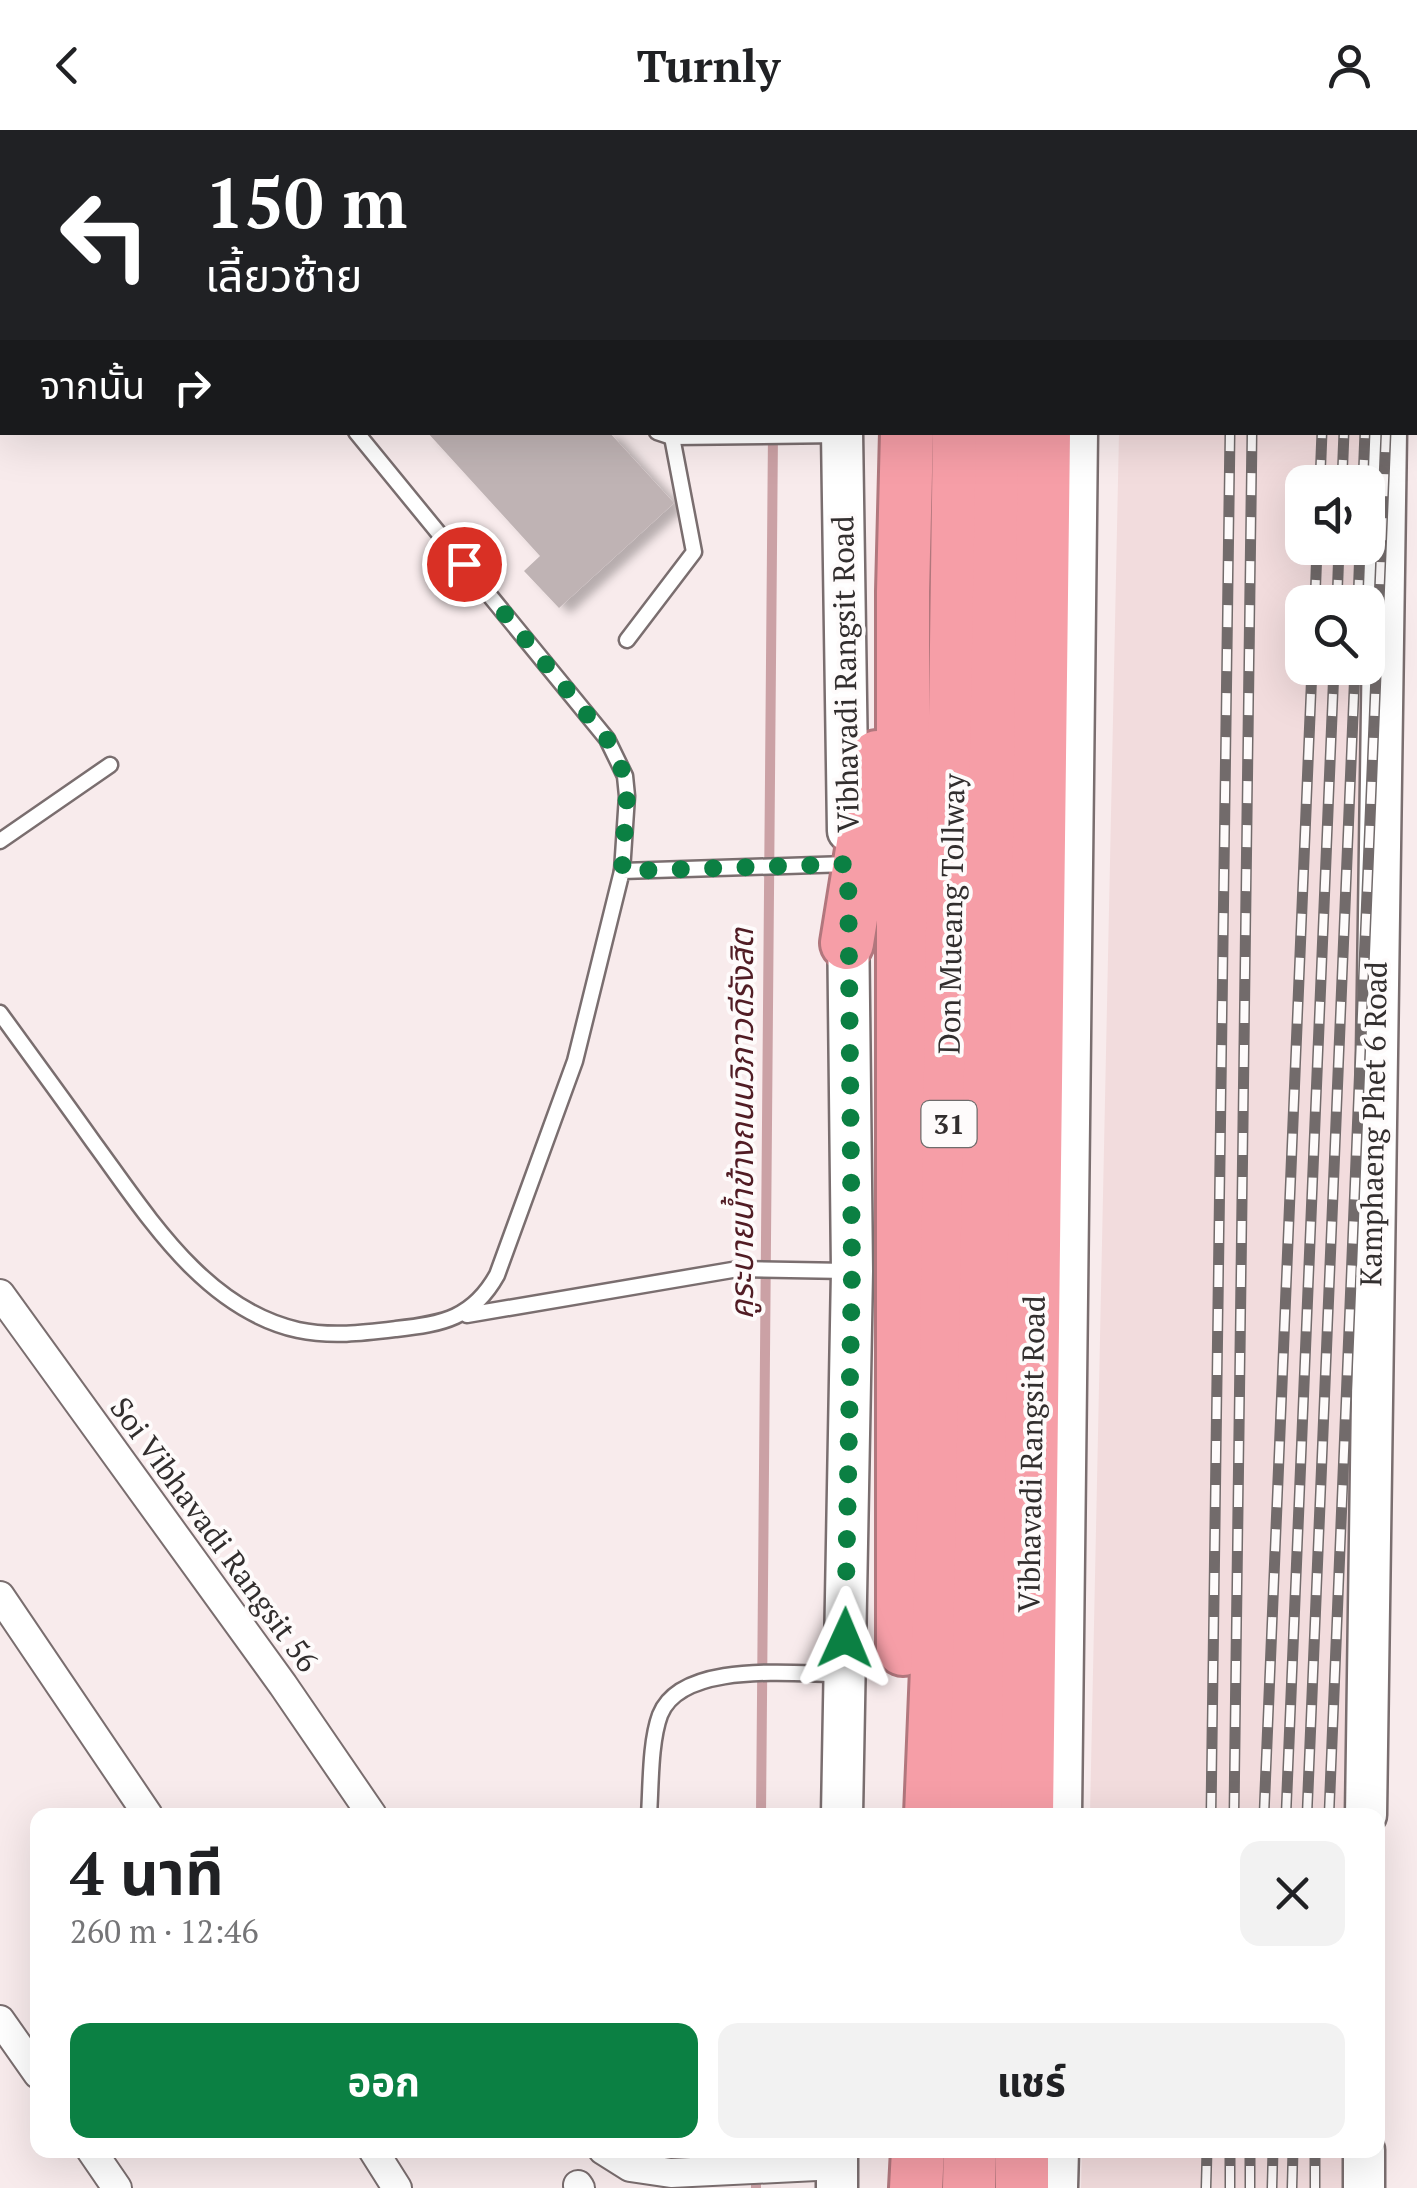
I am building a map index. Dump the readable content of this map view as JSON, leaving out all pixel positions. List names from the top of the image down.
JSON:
{
  "streets": {
    "highway": ["Vibhavadi Rangsit Road", "Don Mueang Tollway", "31"],
    "main road": ["Kamphaeng Phet 6 Road"],
    "street": ["Soi Vibhavadi Rangsit 56"]
  },
  "water": ["คูระบายน้ำข้างถนนวิภาวดีรังสิต"],
  "page": {
    "header": "Turnly",
    "turn": ["150 m", "เลี้ยวซ้าย"],
    "then": "จากนั้น",
    "heading": ["4 นาที", "260 m · 12:46"],
    "buttons": ["ออก", "แชร์"]
  }
}
